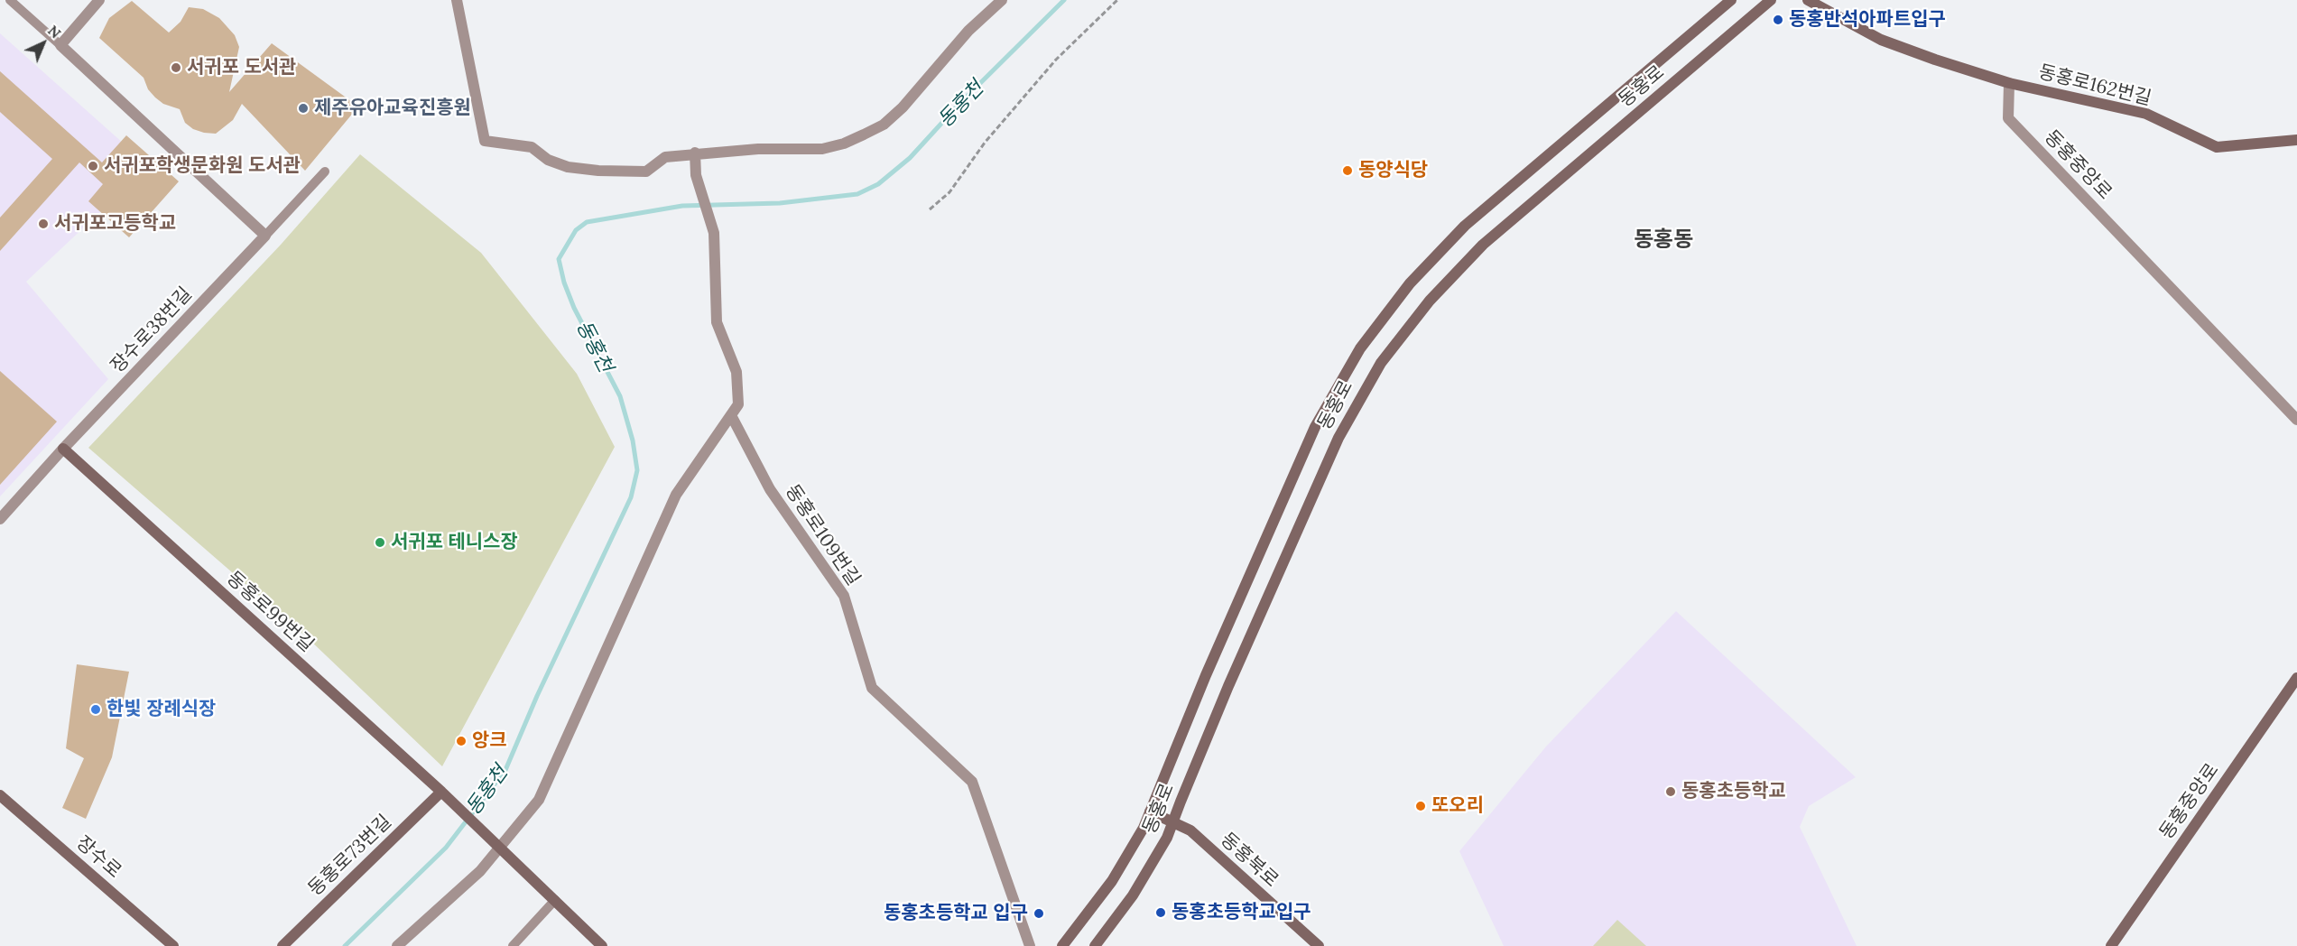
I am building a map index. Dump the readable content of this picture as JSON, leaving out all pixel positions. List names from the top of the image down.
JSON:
{
  "streets": {
    "main road": [
      "동홍로162번길",
      "동홍로",
      "동홍중앙로",
      "동홍로99번길",
      "동홍로73번길",
      "장수로",
      "동홍북로"
    ],
    "street": ["장수로38번길", "동홍로109번길"]
  },
  "crossings": [
    ["동홍로162번길", "동홍중앙로"],
    ["동홍로", "동홍북로"],
    ["장수로38번길", "동홍로99번길"],
    ["동홍로99번길", "동홍로73번길"]
  ],
  "districts": ["동홍동"],
  "water": ["동홍천"],
  "places": [
    "동홍반석아파트입구",
    "서귀포 도서관",
    "제주유아교육진흥원",
    "서귀포학생문화원 도서관",
    "동양식당",
    "서귀포고등학교",
    "서귀포 테니스장",
    "한빛 장례식장",
    "앙크",
    "동홍초등학교",
    "또오리",
    "동홍초등학교입구",
    "동홍초등학교 입구"
  ],
  "north": "top right"
}
